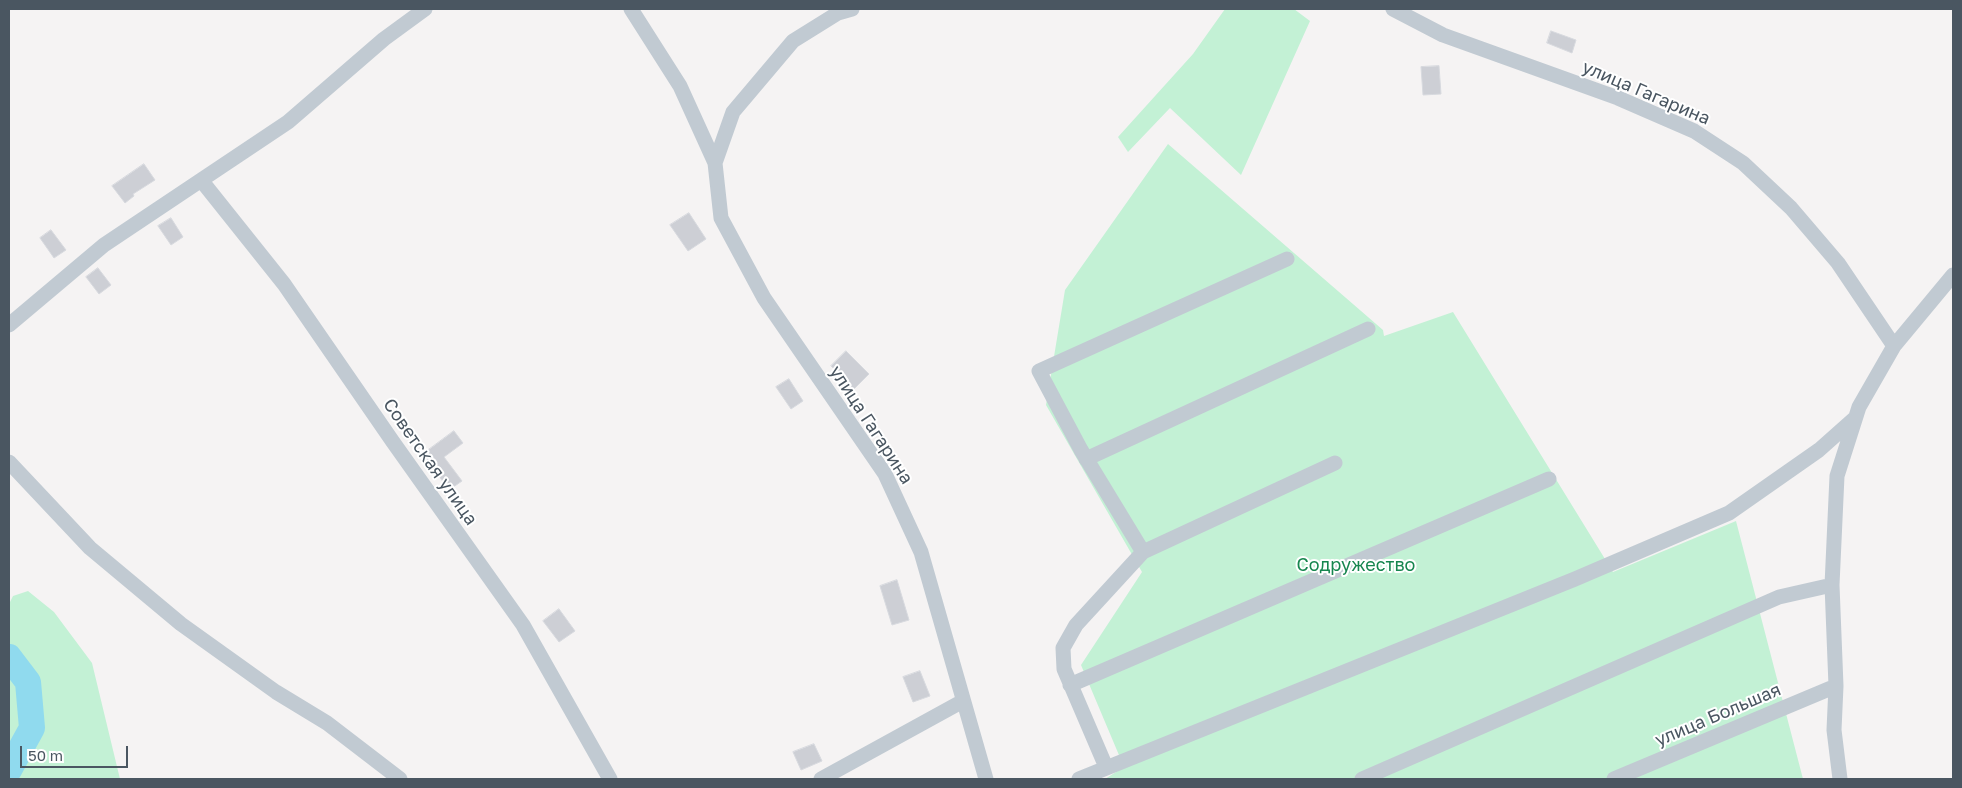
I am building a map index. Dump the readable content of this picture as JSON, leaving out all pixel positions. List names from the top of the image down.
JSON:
{
  "streets": {
    "street": ["улица Гагарина", "Советская улица", "улица Большая"]
  },
  "parks": ["Содружество"],
  "scale_bar": "50 m"
}
